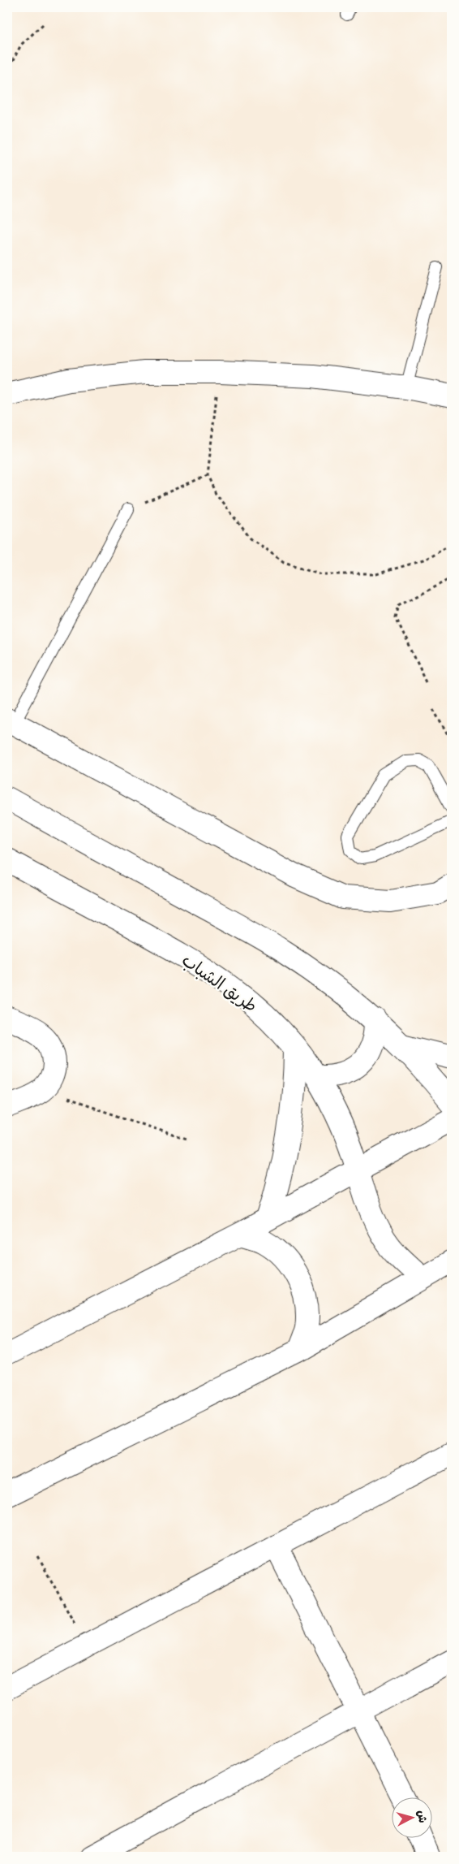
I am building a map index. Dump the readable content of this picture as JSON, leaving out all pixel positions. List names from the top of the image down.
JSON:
{
  "streets": {
    "street": ["طريق الشباب"]
  },
  "north": "right"
}
